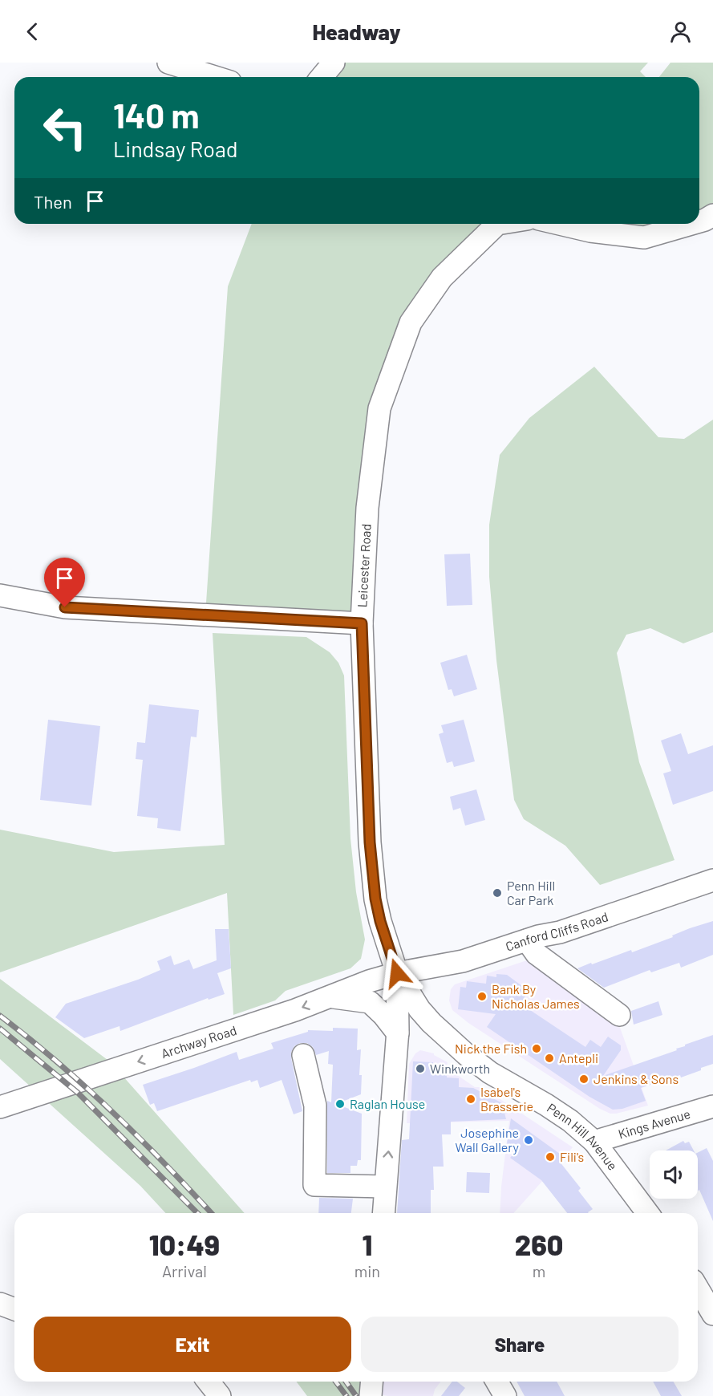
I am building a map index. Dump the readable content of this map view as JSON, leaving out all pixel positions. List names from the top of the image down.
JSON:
{
  "streets": {
    "street": [
      "Leicester Road",
      "Canford Cliffs Road",
      "Archway Road",
      "Kings Avenue",
      "Penn Hill Avenue"
    ]
  },
  "crossings": [
    ["Leicester Road", "Canford Cliffs Road"],
    ["Leicester Road", "Archway Road"],
    ["Leicester Road", "Penn Hill Avenue"],
    ["Canford Cliffs Road", "Archway Road"],
    ["Canford Cliffs Road", "Penn Hill Avenue"],
    ["Archway Road", "Penn Hill Avenue"],
    ["Kings Avenue", "Penn Hill Avenue"]
  ],
  "one_way": ["Archway Road"],
  "places": [
    "Penn Hill Car Park",
    "Bank By Nicholas James",
    "Nick the Fish",
    "Antepli",
    "Winkworth",
    "Jenkins & Sons",
    "Isabel's Brasserie",
    "Raglan House",
    "Josephine Wall Gallery",
    "Fili's"
  ],
  "page": {
    "header": "Headway",
    "turn": ["140 m", "Lindsay Road"],
    "then": "Then",
    "eta": [
      "10:49",
      "Arrival",
      "1",
      "min",
      "260",
      "m"
    ],
    "buttons": ["Exit", "Share"]
  }
}
